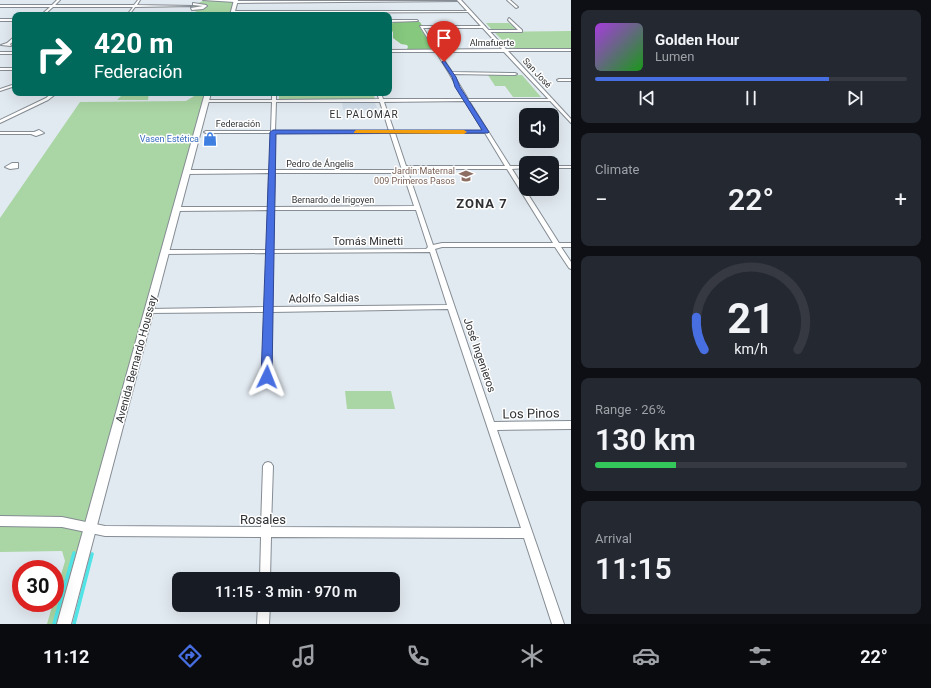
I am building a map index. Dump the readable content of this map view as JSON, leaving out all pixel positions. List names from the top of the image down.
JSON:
{
  "streets": {
    "main road": ["Avenida Bernardo Houssay"],
    "street": [
      "Almafuerte",
      "San José",
      "Federación",
      "Pedro de Ángelis",
      "Bernardo de Irigoyen",
      "Tomás Minetti",
      "Adolfo Saldias",
      "José Ingenieros",
      "Los Pinos",
      "Rosales"
    ]
  },
  "crossings": [
    ["Almafuerte", "San José"],
    ["Federación", "José Ingenieros"],
    ["Pedro de Ángelis", "José Ingenieros"],
    ["Pedro de Ángelis", "Avenida Bernardo Houssay"],
    ["Bernardo de Irigoyen", "José Ingenieros"],
    ["Bernardo de Irigoyen", "Avenida Bernardo Houssay"],
    ["Tomás Minetti", "José Ingenieros"],
    ["Tomás Minetti", "Avenida Bernardo Houssay"],
    ["Adolfo Saldias", "José Ingenieros"],
    ["Adolfo Saldias", "Avenida Bernardo Houssay"],
    ["José Ingenieros", "Los Pinos"],
    ["José Ingenieros", "Rosales"],
    ["Avenida Bernardo Houssay", "Rosales"]
  ],
  "districts": ["EL PALOMAR", "ZONA 7"],
  "places": {
    "shop": ["Vasen Estética"],
    "school or university": ["Jardín Maternal 009 Primeros Pasos"]
  },
  "page": {
    "turn": ["420 m", "Federación"],
    "song": ["Golden Hour", "Lumen"],
    "tile": [
      "Climate",
      ["Range · 26%", "130 km"],
      ["Arrival", "11:15"]
    ],
    "heat": ["−", "22°", "+"],
    "limit": "30",
    "trip": "11:15 · 3 min · 970 m",
    "tabs": ["11:12", "22°"],
    "gauge": ["21", "km/h"]
  }
}
